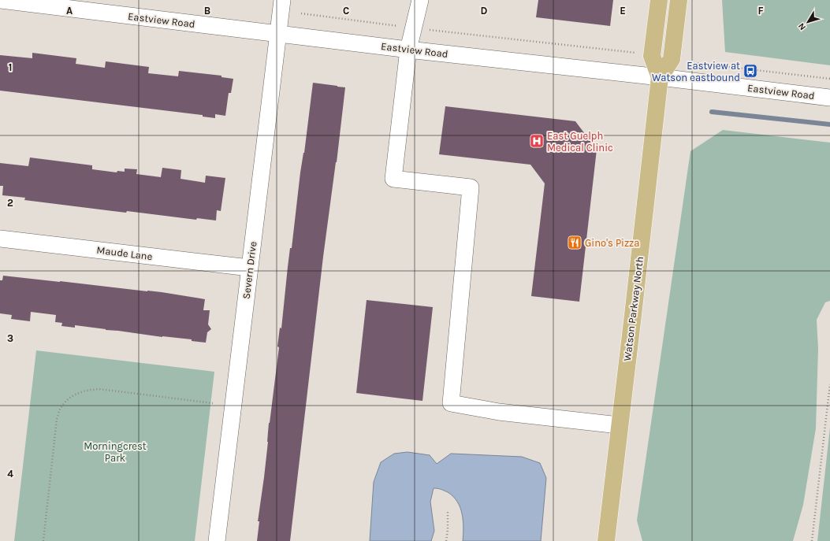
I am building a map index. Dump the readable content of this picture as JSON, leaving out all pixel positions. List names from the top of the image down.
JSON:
{
  "streets": {
    "main road": ["Watson Parkway North"],
    "street": ["Eastview Road", "Maude Lane", "Severn Drive"]
  },
  "crossings": [
    ["Eastview Road", "Severn Drive"],
    ["Eastview Road", "Watson Parkway North"],
    ["Maude Lane", "Severn Drive"]
  ],
  "parks": ["Morningcrest Park"],
  "places": {
    "bus stop": ["Eastview at Watson eastbound"],
    "hospital": ["East Guelph Medical Clinic"],
    "restaurant": ["Gino's Pizza"]
  },
  "north": "bottom left",
  "grid": {
    "columns": [
      "A",
      "B",
      "C",
      "D",
      "E",
      "F"
    ],
    "rows": [
      "1",
      "2",
      "3",
      "4"
    ]
  }
}
